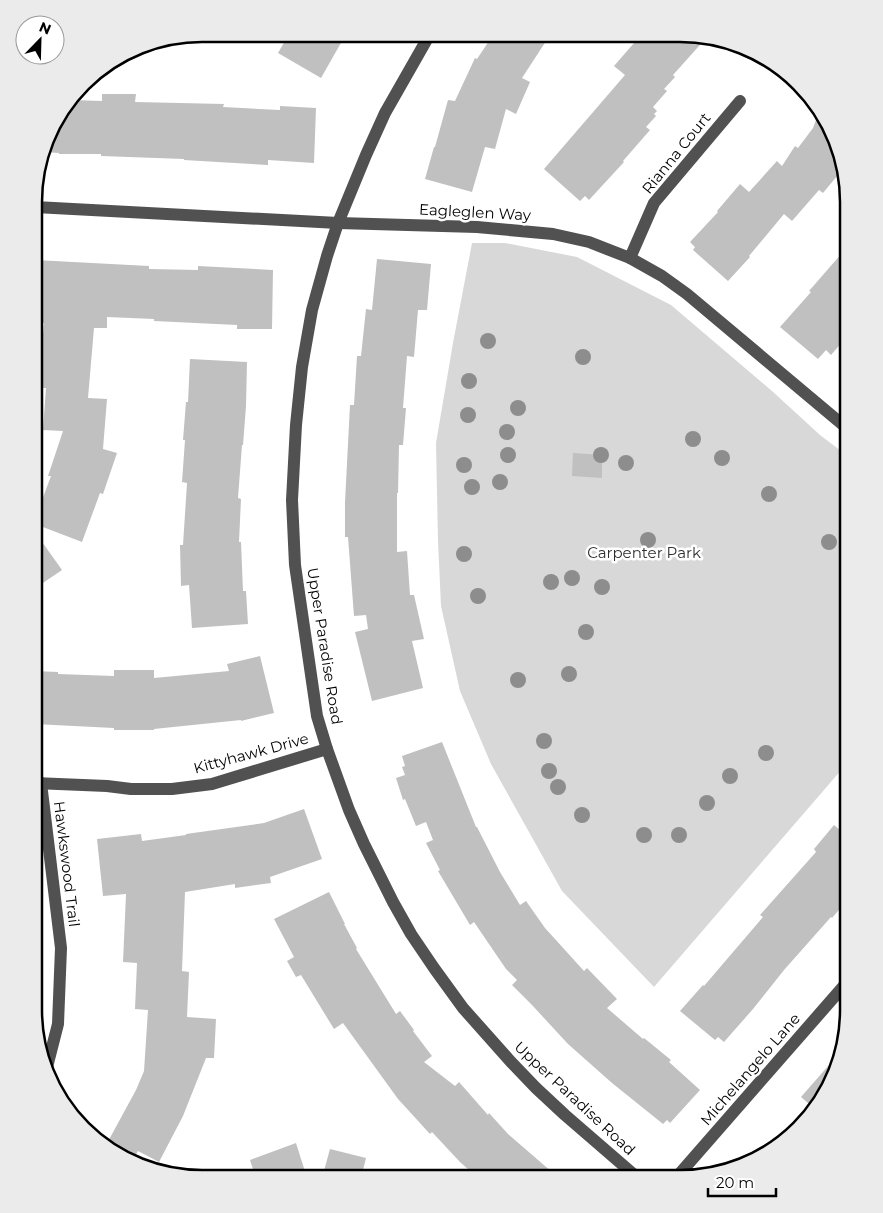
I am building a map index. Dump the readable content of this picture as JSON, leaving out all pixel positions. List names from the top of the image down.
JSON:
{
  "streets": {
    "street": [
      "Rianna Court",
      "Eagleglen Way",
      "Upper Paradise Road",
      "Kittyhawk Drive",
      "Hawkswood Trail",
      "Michelangelo Lane"
    ]
  },
  "crossings": [
    ["Rianna Court", "Eagleglen Way"],
    ["Eagleglen Way", "Upper Paradise Road"],
    ["Upper Paradise Road", "Kittyhawk Drive"]
  ],
  "parks": ["Carpenter Park"],
  "scale_bar": "20 m",
  "north": "top right"
}
